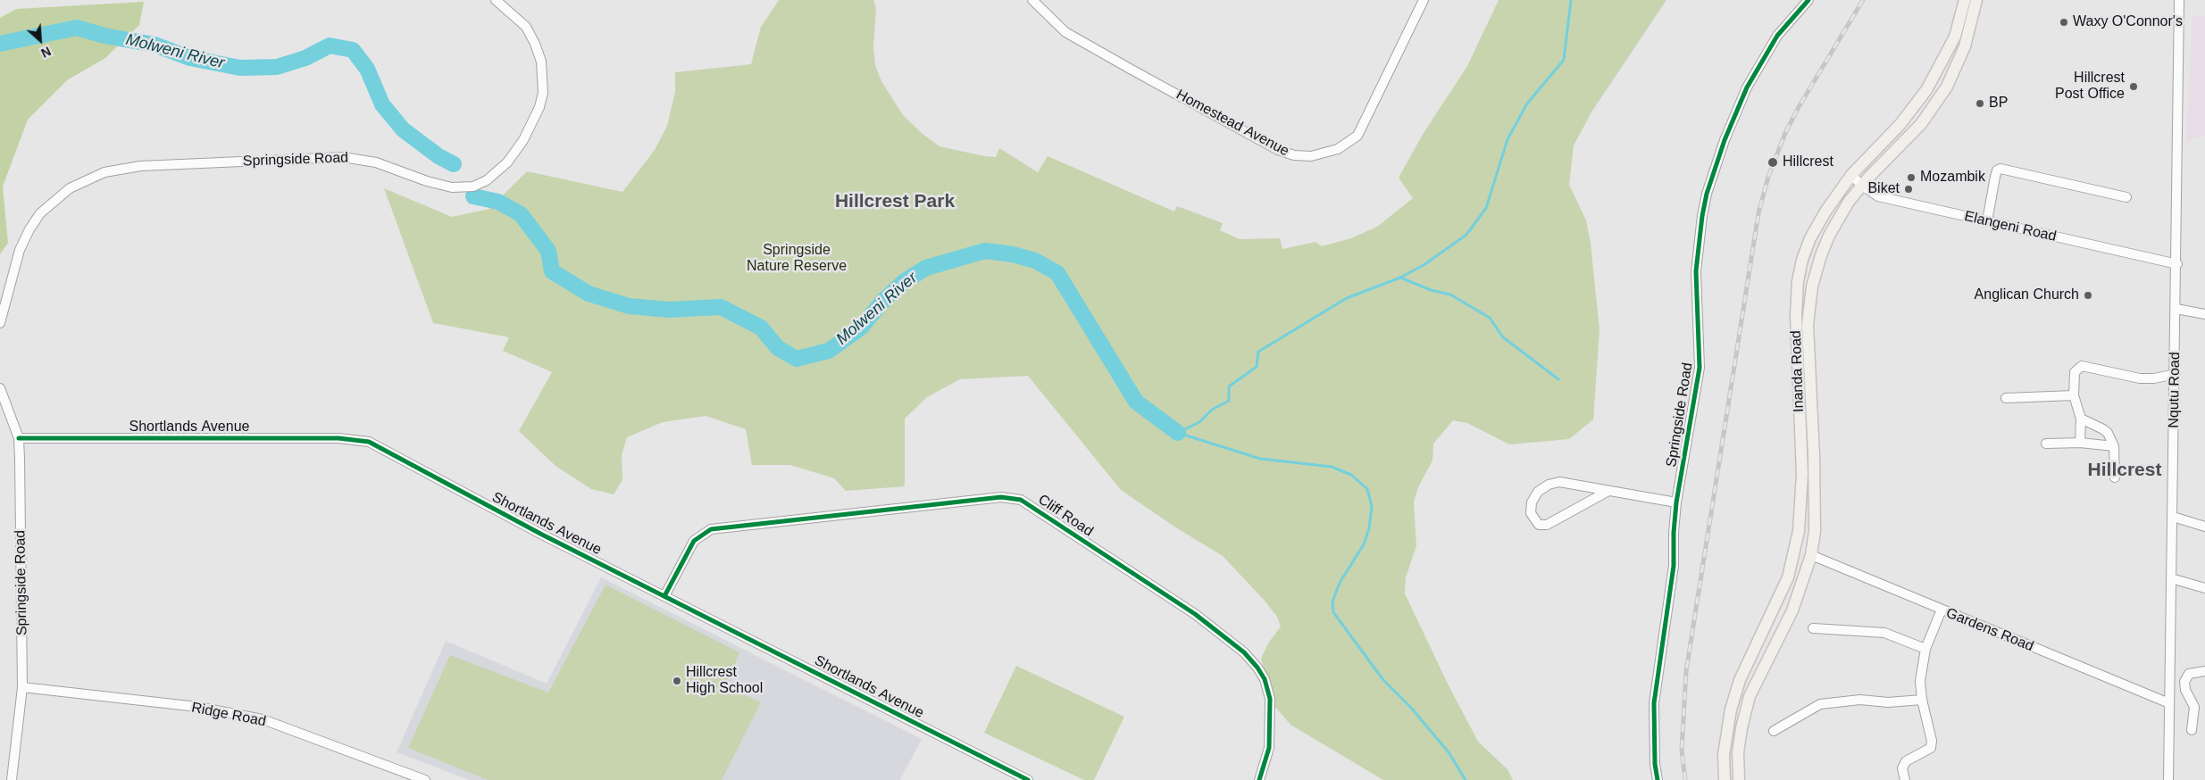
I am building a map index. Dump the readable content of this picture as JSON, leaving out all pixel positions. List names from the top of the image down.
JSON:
{
  "streets": {
    "main road": ["Inanda Road"],
    "street": [
      "Homestead Avenue",
      "Springside Road",
      "Elangeni Road",
      "Nqutu Road",
      "Shortlands Avenue",
      "Cliff Road",
      "Gardens Road",
      "Ridge Road"
    ]
  },
  "crossings": [
    ["Springside Road", "Shortlands Avenue"],
    ["Springside Road", "Ridge Road"],
    ["Elangeni Road", "Inanda Road"],
    ["Elangeni Road", "Nqutu Road"],
    ["Inanda Road", "Gardens Road"],
    ["Nqutu Road", "Gardens Road"],
    ["Shortlands Avenue", "Cliff Road"]
  ],
  "districts": ["Hillcrest Park", "Hillcrest"],
  "water": ["Molweni River"],
  "parks": ["Springside Nature Reserve"],
  "places": [
    "Waxy O'Connor's",
    "Hillcrest Post Office",
    "BP",
    "Hillcrest",
    "Mozambik",
    "Biket",
    "Anglican Church",
    "Hillcrest High School"
  ],
  "north": "bottom right"
}
